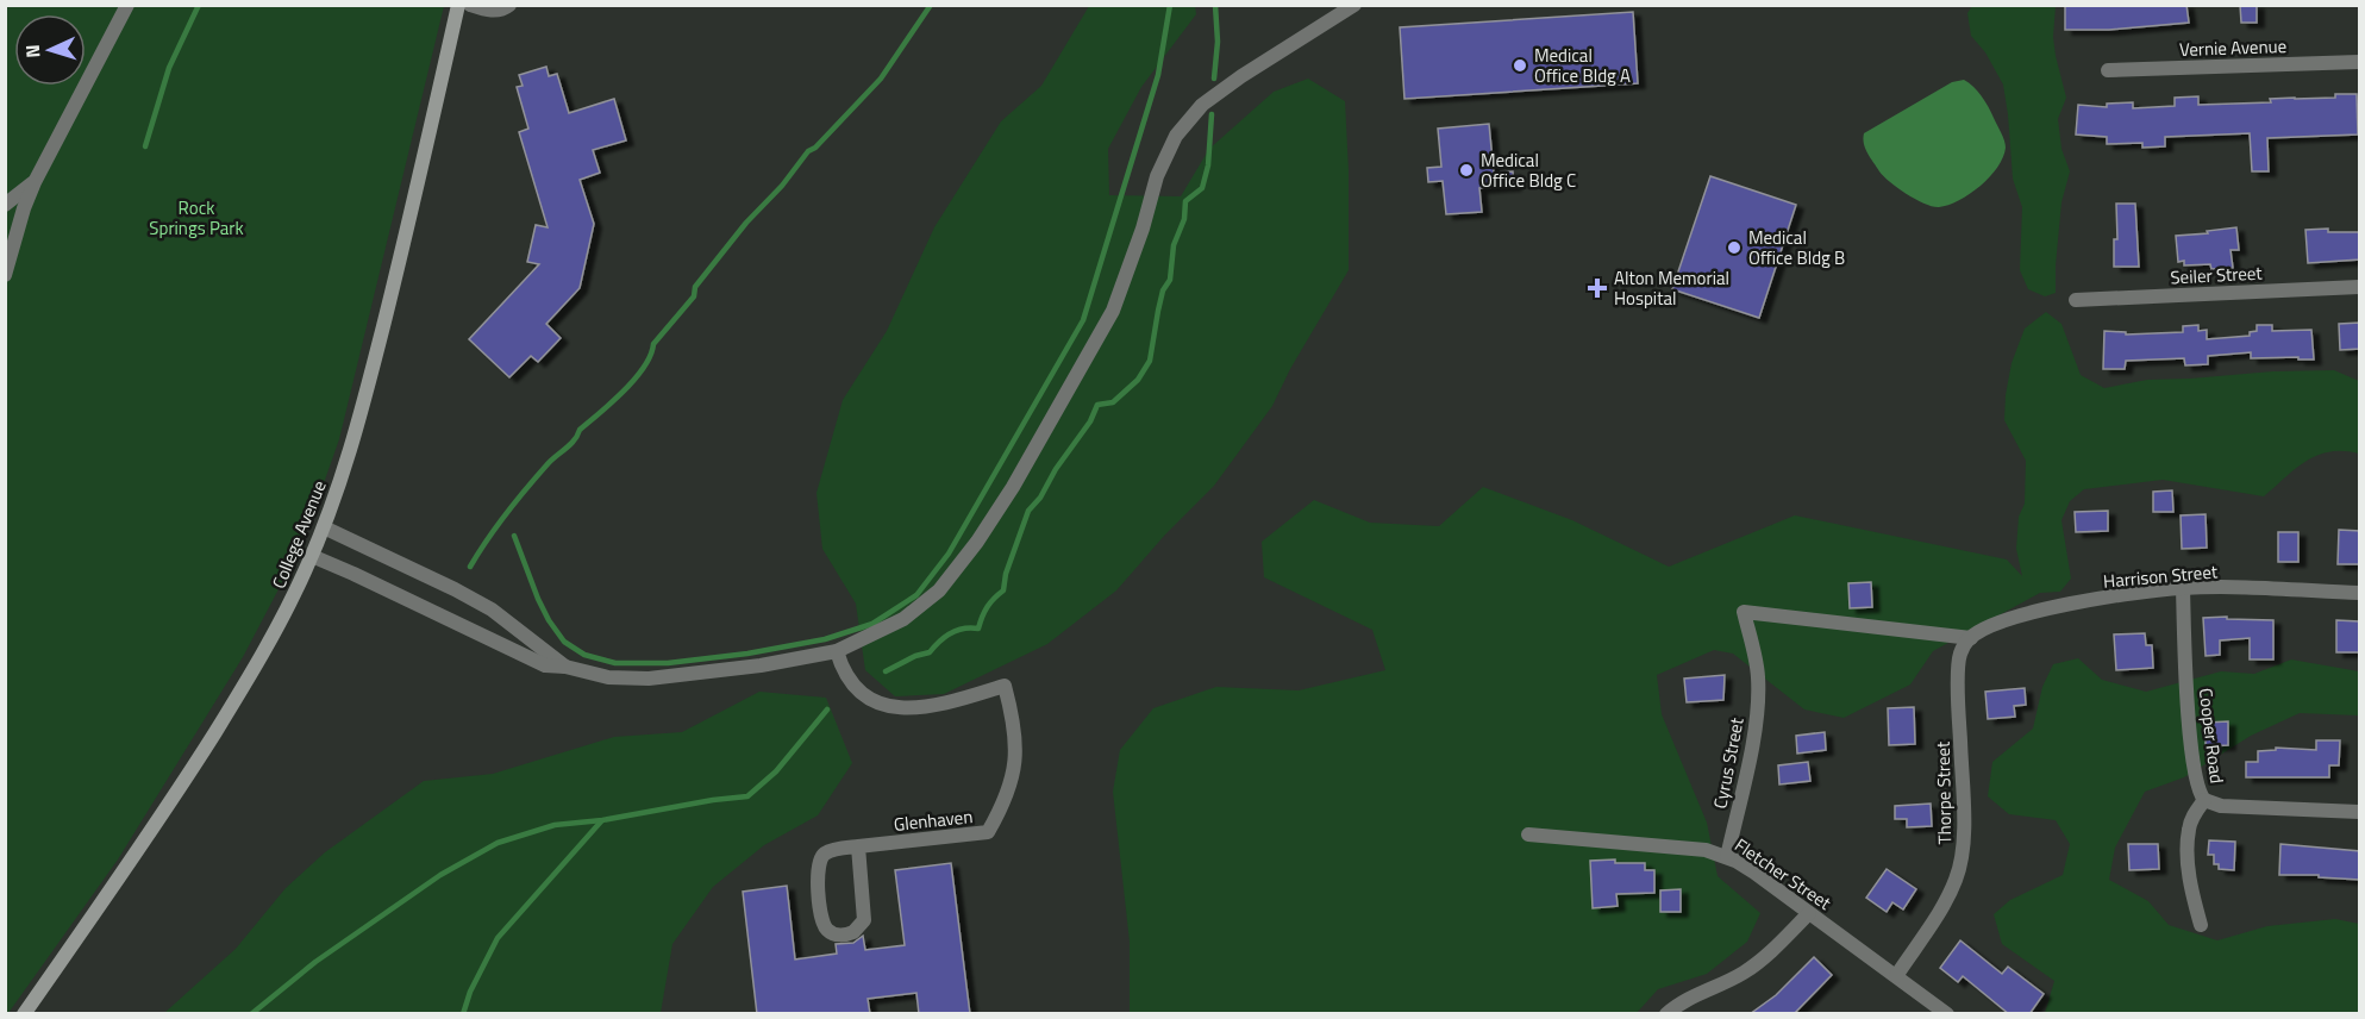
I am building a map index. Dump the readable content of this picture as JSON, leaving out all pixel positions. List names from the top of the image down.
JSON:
{
  "streets": {
    "main road": ["College Avenue"],
    "street": [
      "Vernie Avenue",
      "Seiler Street",
      "Harrison Street",
      "Cooper Road",
      "Cyrus Street",
      "Thorpe Street",
      "Glenhaven",
      "Fletcher Street"
    ]
  },
  "crossings": [
    ["Harrison Street", "Cooper Road"],
    ["Harrison Street", "Cyrus Street"],
    ["Harrison Street", "Thorpe Street"],
    ["Cyrus Street", "Thorpe Street"],
    ["Cyrus Street", "Fletcher Street"],
    ["Thorpe Street", "Fletcher Street"]
  ],
  "parks": ["Rock Springs Park"],
  "places": {
    "other": ["Medical Office Bldg A", "Medical Office Bldg C", "Medical Office Bldg B"],
    "health": ["Alton Memorial Hospital"]
  },
  "north": "left"
}
